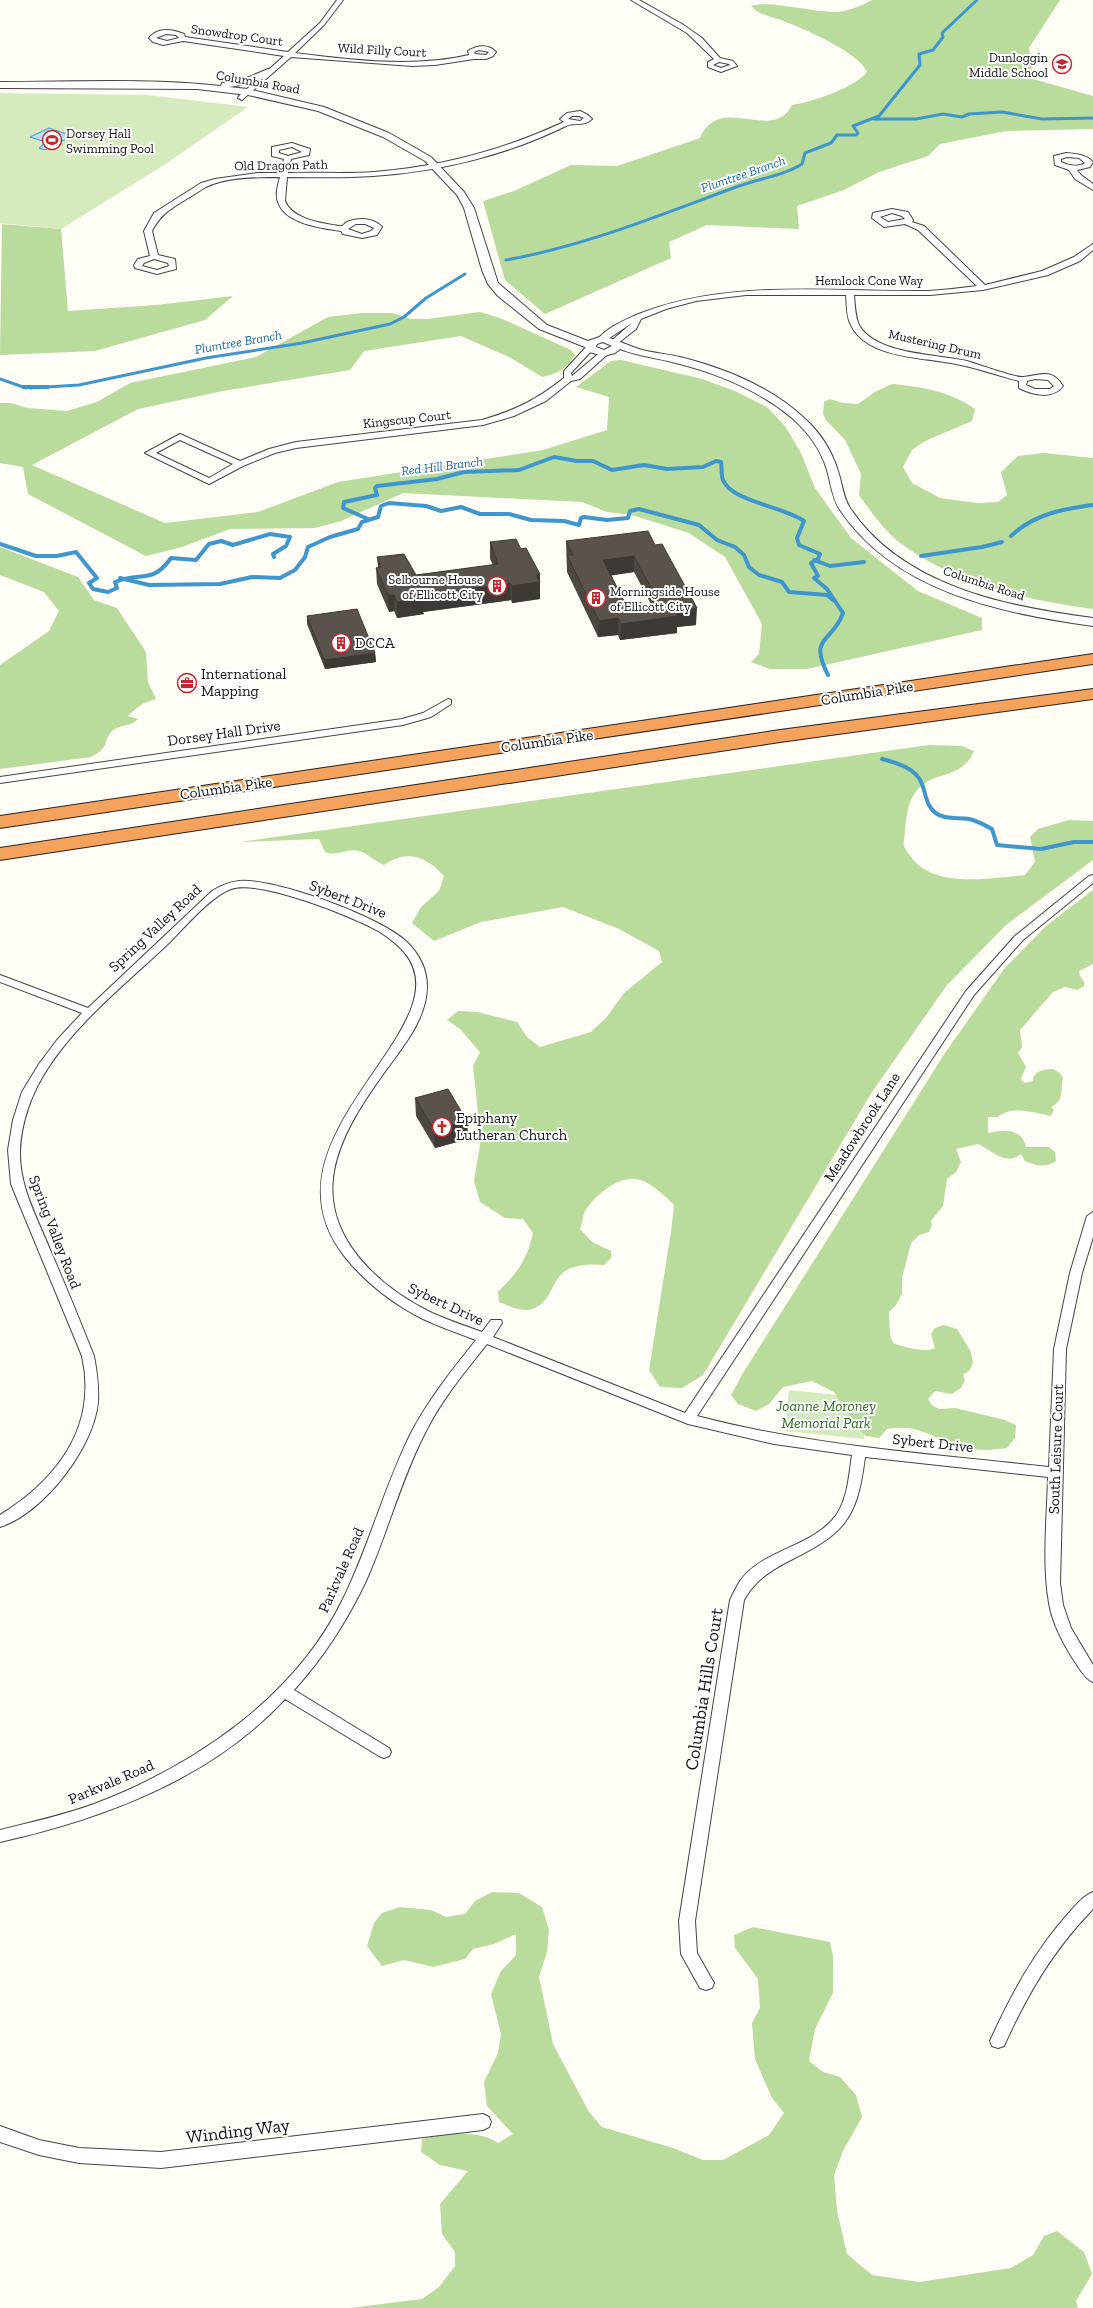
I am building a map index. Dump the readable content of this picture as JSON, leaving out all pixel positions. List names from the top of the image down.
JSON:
{
  "streets": {
    "highway": ["Columbia Pike"],
    "street": [
      "Snowdrop Court",
      "Wild Filly Court",
      "Columbia Road",
      "Old Dragon Path",
      "Hemlock Cone Way",
      "Mustering Drum",
      "Kingscup Court",
      "Dorsey Hall Drive",
      "Sybert Drive",
      "Spring Valley Road",
      "Meadowbrook Lane",
      "South Leisure Court",
      "Parkvale Road",
      "Columbia Hills Court",
      "Winding Way"
    ]
  },
  "crossings": [
    ["Snowdrop Court", "Wild Filly Court"],
    ["Columbia Road", "Old Dragon Path"],
    ["Columbia Road", "Hemlock Cone Way"],
    ["Columbia Road", "Kingscup Court"],
    ["Hemlock Cone Way", "Mustering Drum"],
    ["Hemlock Cone Way", "Kingscup Court"],
    ["Sybert Drive", "Spring Valley Road"],
    ["Sybert Drive", "Meadowbrook Lane"],
    ["Sybert Drive", "South Leisure Court"],
    ["Sybert Drive", "Parkvale Road"],
    ["Sybert Drive", "Columbia Hills Court"]
  ],
  "water": ["Plumtree Branch", "Red Hill Branch"],
  "parks": ["Joanne Moroney Memorial Park"],
  "places": {
    "school or university": ["Dunloggin Middle School"],
    "sports": ["Dorsey Hall Swimming Pool"],
    "building": ["Selbourne House of Ellicott City", "Morningside House of Ellicott City", "DCCA"],
    "office": ["International Mapping"],
    "church": ["Epiphany Lutheran Church"]
  }
}
